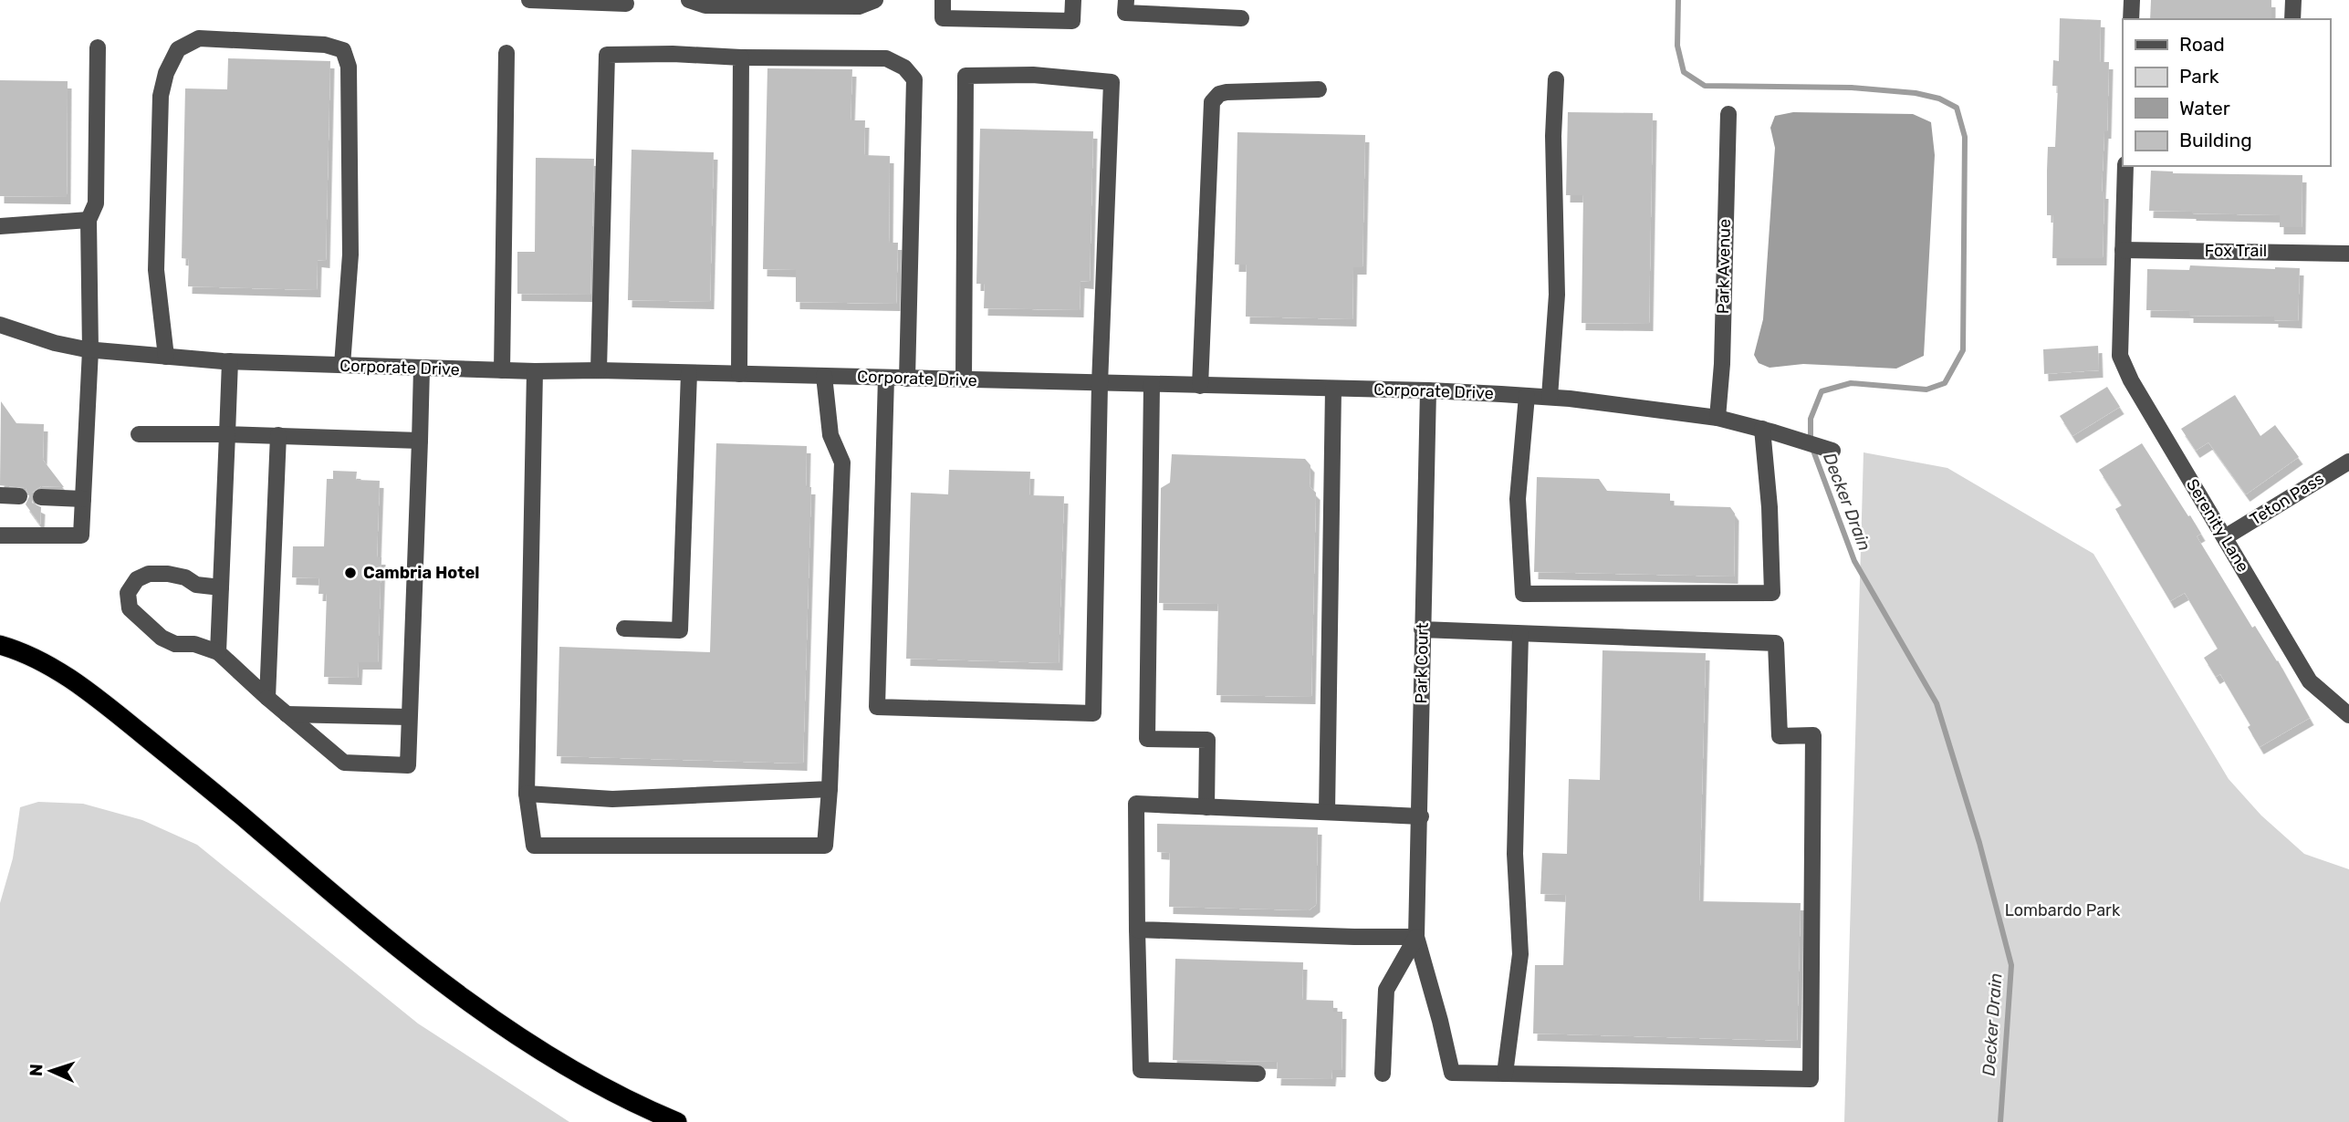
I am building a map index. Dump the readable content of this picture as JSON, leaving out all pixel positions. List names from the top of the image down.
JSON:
{
  "streets": {
    "street": [
      "Fox Trail",
      "Park Avenue",
      "Corporate Drive",
      "Teton Pass",
      "Serenity Lane",
      "Park Court"
    ]
  },
  "crossings": [
    ["Fox Trail", "Serenity Lane"],
    ["Park Avenue", "Corporate Drive"],
    ["Corporate Drive", "Park Court"],
    ["Teton Pass", "Serenity Lane"]
  ],
  "water": ["Decker Drain"],
  "parks": ["Lombardo Park"],
  "places": ["Cambria Hotel"],
  "legend": [
    "Road",
    "Park",
    "Water",
    "Building"
  ],
  "north": "left"
}
